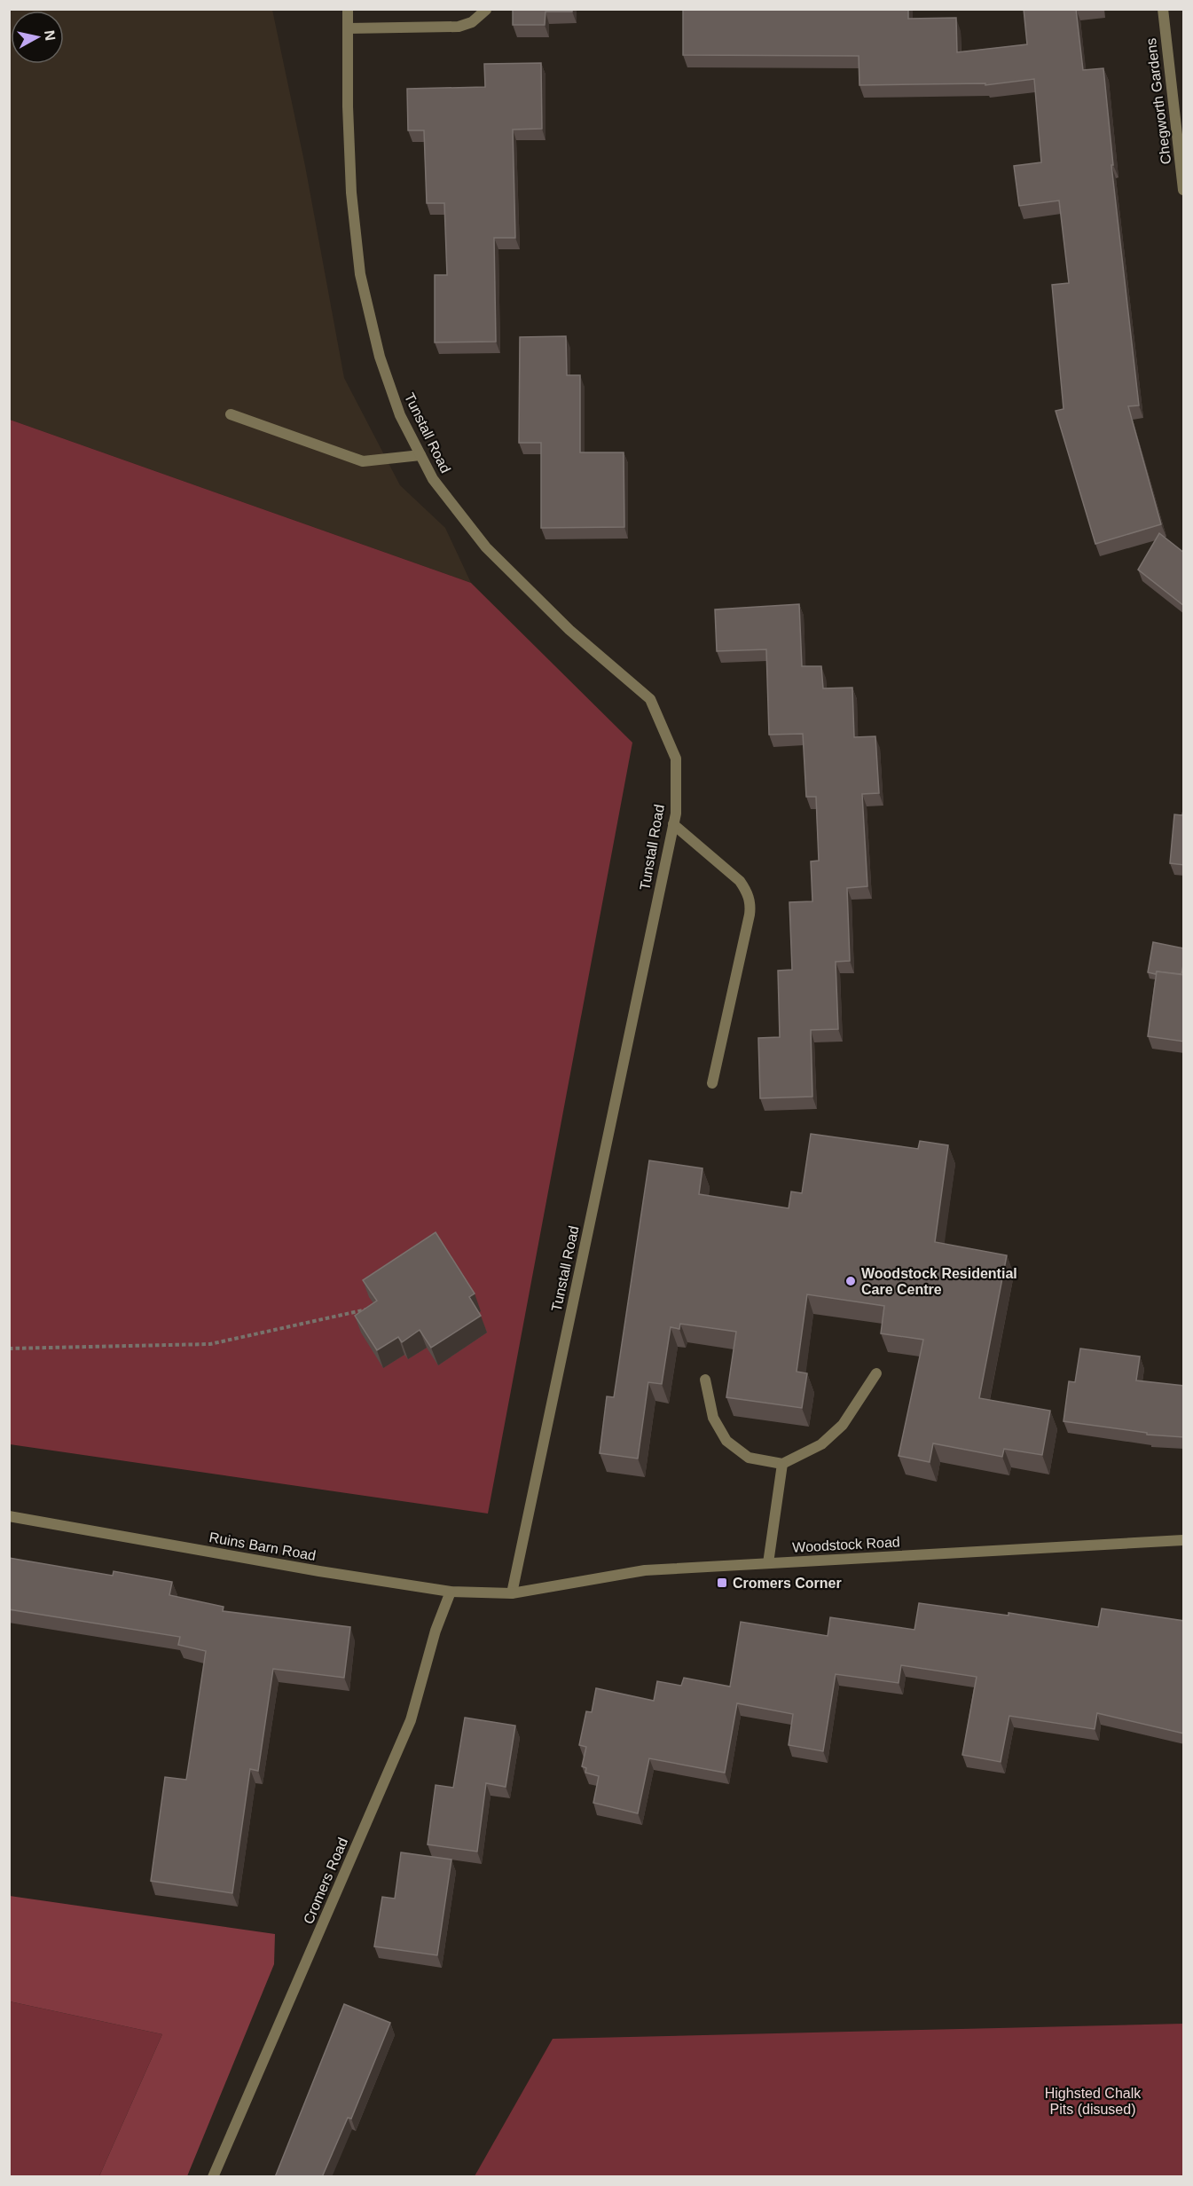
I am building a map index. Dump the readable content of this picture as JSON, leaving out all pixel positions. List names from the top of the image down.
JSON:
{
  "streets": {
    "street": [
      "Chegworth Gardens",
      "Tunstall Road",
      "Woodstock Road",
      "Ruins Barn Road",
      "Cromers Road"
    ]
  },
  "crossings": [
    ["Tunstall Road", "Woodstock Road"],
    ["Tunstall Road", "Ruins Barn Road"],
    ["Woodstock Road", "Ruins Barn Road"],
    ["Ruins Barn Road", "Cromers Road"]
  ],
  "parks": ["Highsted Chalk Pits (disused)"],
  "places": {
    "other": ["Woodstock Residential Care Centre"],
    "transit": ["Cromers Corner"]
  },
  "north": "right"
}
